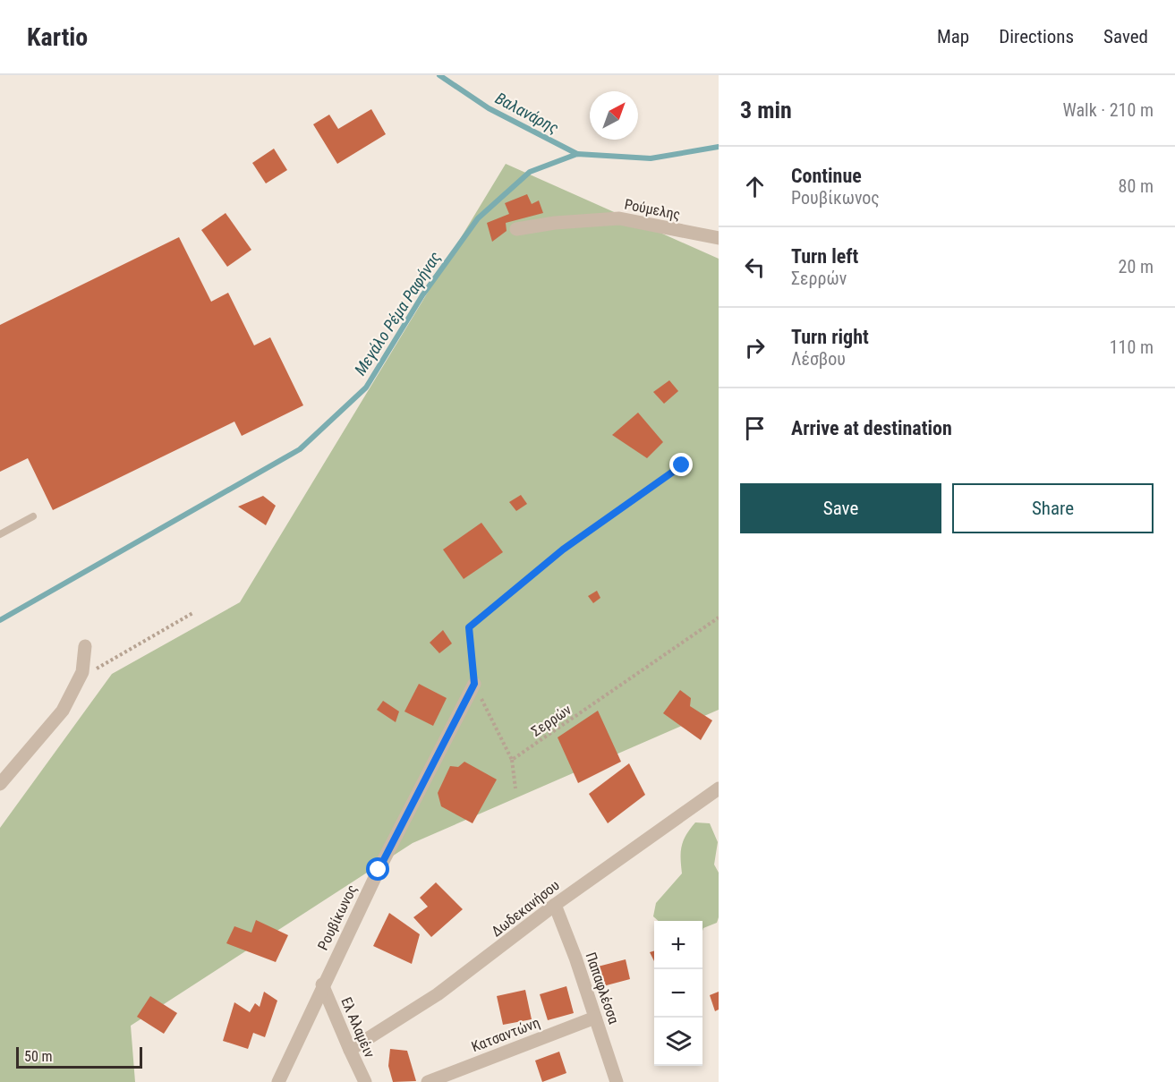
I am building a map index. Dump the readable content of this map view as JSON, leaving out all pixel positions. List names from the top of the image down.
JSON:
{
  "streets": {
    "street": [
      "Ρούμελης",
      "Δωδεκανήσου",
      "Ρουβίκωνος",
      "Παπαφλέσσα",
      "Ελ Αλαμέιν",
      "Κατσαντώνη"
    ],
    "path": ["Σερρών"]
  },
  "crossings": [
    ["Δωδεκανήσου", "Παπαφλέσσα"],
    ["Δωδεκανήσου", "Ελ Αλαμέιν"],
    ["Ρουβίκωνος", "Ελ Αλαμέιν"],
    ["Παπαφλέσσα", "Κατσαντώνη"]
  ],
  "water": ["Βαλανάρης", "Μεγάλο Ρέμα Ραφήνας"],
  "scale_bar": "50 m",
  "north": "top right",
  "page": {
    "header": "Kartio",
    "nav": ["Map", "Directions", "Saved"],
    "heading": ["3 min", "Walk · 210 m"],
    "list": [
      ["Continue", "Ρουβίκωνος", "80 m"],
      ["Turn left", "Σερρών", "20 m"],
      ["Turn right", "Λέσβου", "110 m"],
      "Arrive at destination"
    ],
    "buttons": ["Save", "Share"],
    "map_buttons": ["+", "−"],
    "scale": "50 m"
  }
}
